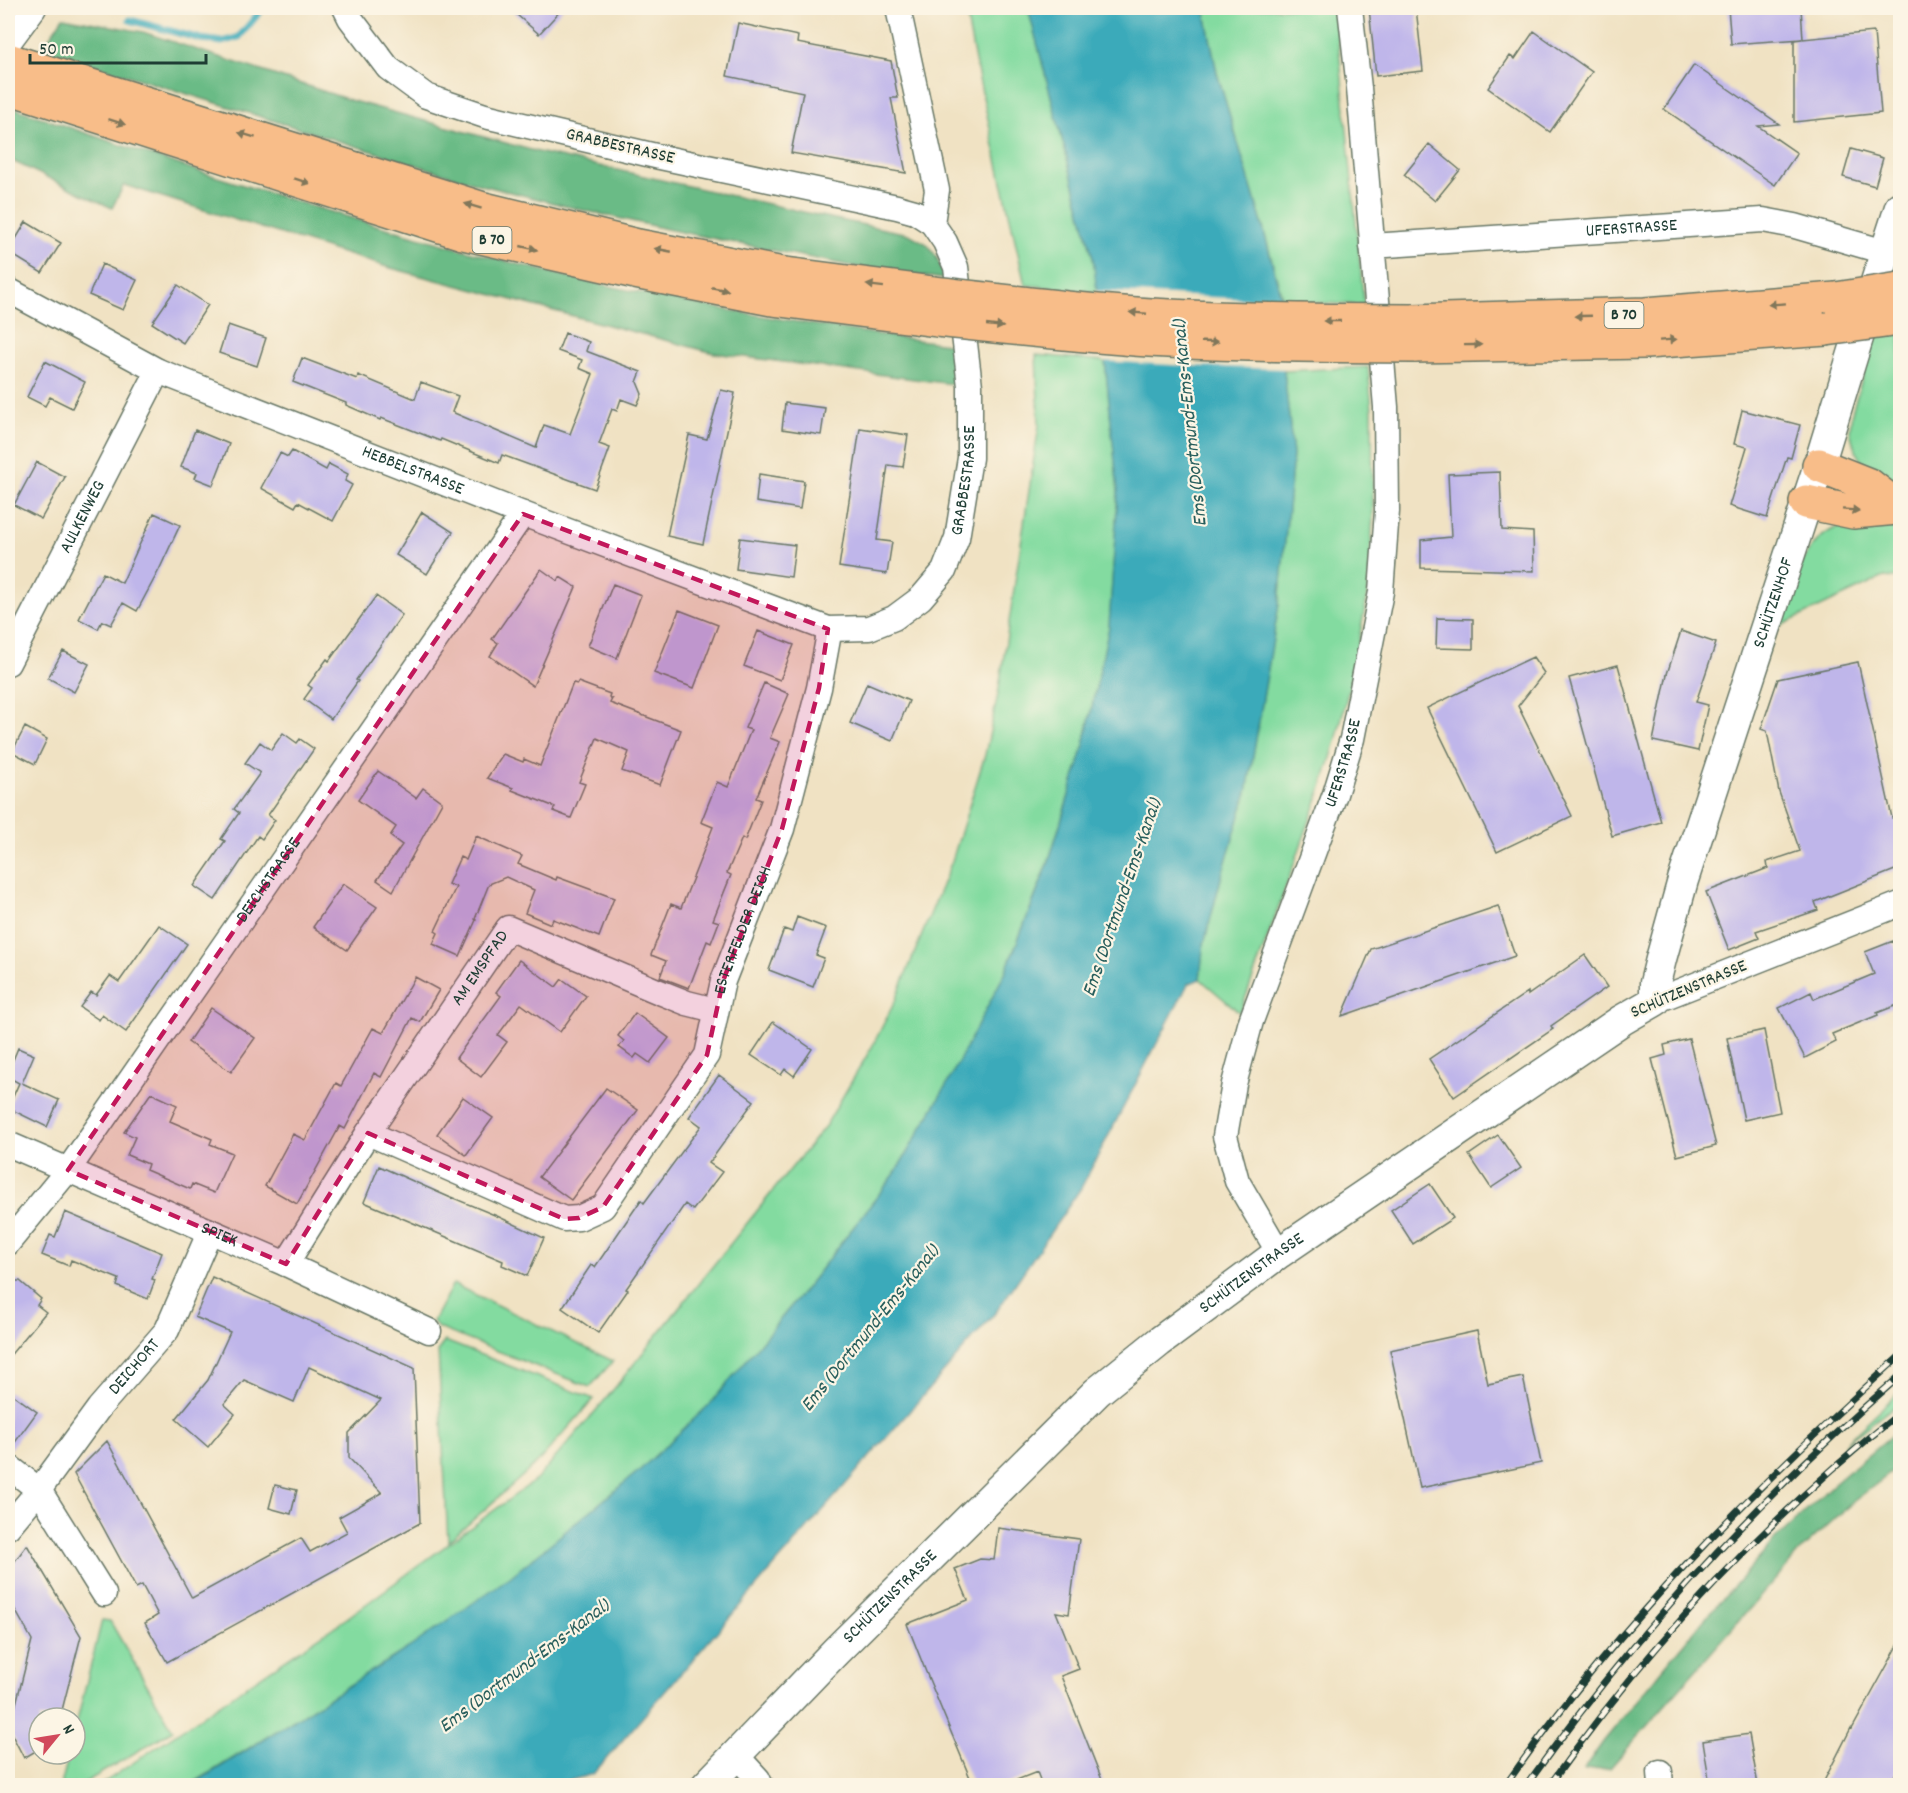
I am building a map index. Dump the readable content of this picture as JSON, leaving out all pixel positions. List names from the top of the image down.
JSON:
{
  "streets": {
    "highway": ["B 70"],
    "street": [
      "GRABBESTRASSE",
      "UFERSTRASSE",
      "HEBBELSTRASSE",
      "AULKENWEG",
      "SCHÜTZENHOF",
      "DEICHSTRASSE",
      "ESTERFELDER DEICH",
      "AM EMSPFAD",
      "SCHÜTZENSTRASSE",
      "SPIEK",
      "DEICHORT"
    ]
  },
  "crossings": [
    ["GRABBESTRASSE", "HEBBELSTRASSE"],
    ["GRABBESTRASSE", "ESTERFELDER DEICH"],
    ["UFERSTRASSE", "SCHÜTZENHOF"],
    ["UFERSTRASSE", "SCHÜTZENSTRASSE"],
    ["HEBBELSTRASSE", "AULKENWEG"],
    ["HEBBELSTRASSE", "DEICHSTRASSE"],
    ["HEBBELSTRASSE", "ESTERFELDER DEICH"],
    ["SCHÜTZENHOF", "SCHÜTZENSTRASSE"],
    ["DEICHSTRASSE", "SPIEK"],
    ["ESTERFELDER DEICH", "AM EMSPFAD"],
    ["AM EMSPFAD", "SPIEK"],
    ["SPIEK", "DEICHORT"]
  ],
  "water": ["Ems (Dortmund-Ems-Kanal)"],
  "scale_bar": "50 m",
  "north": "top right"
}
